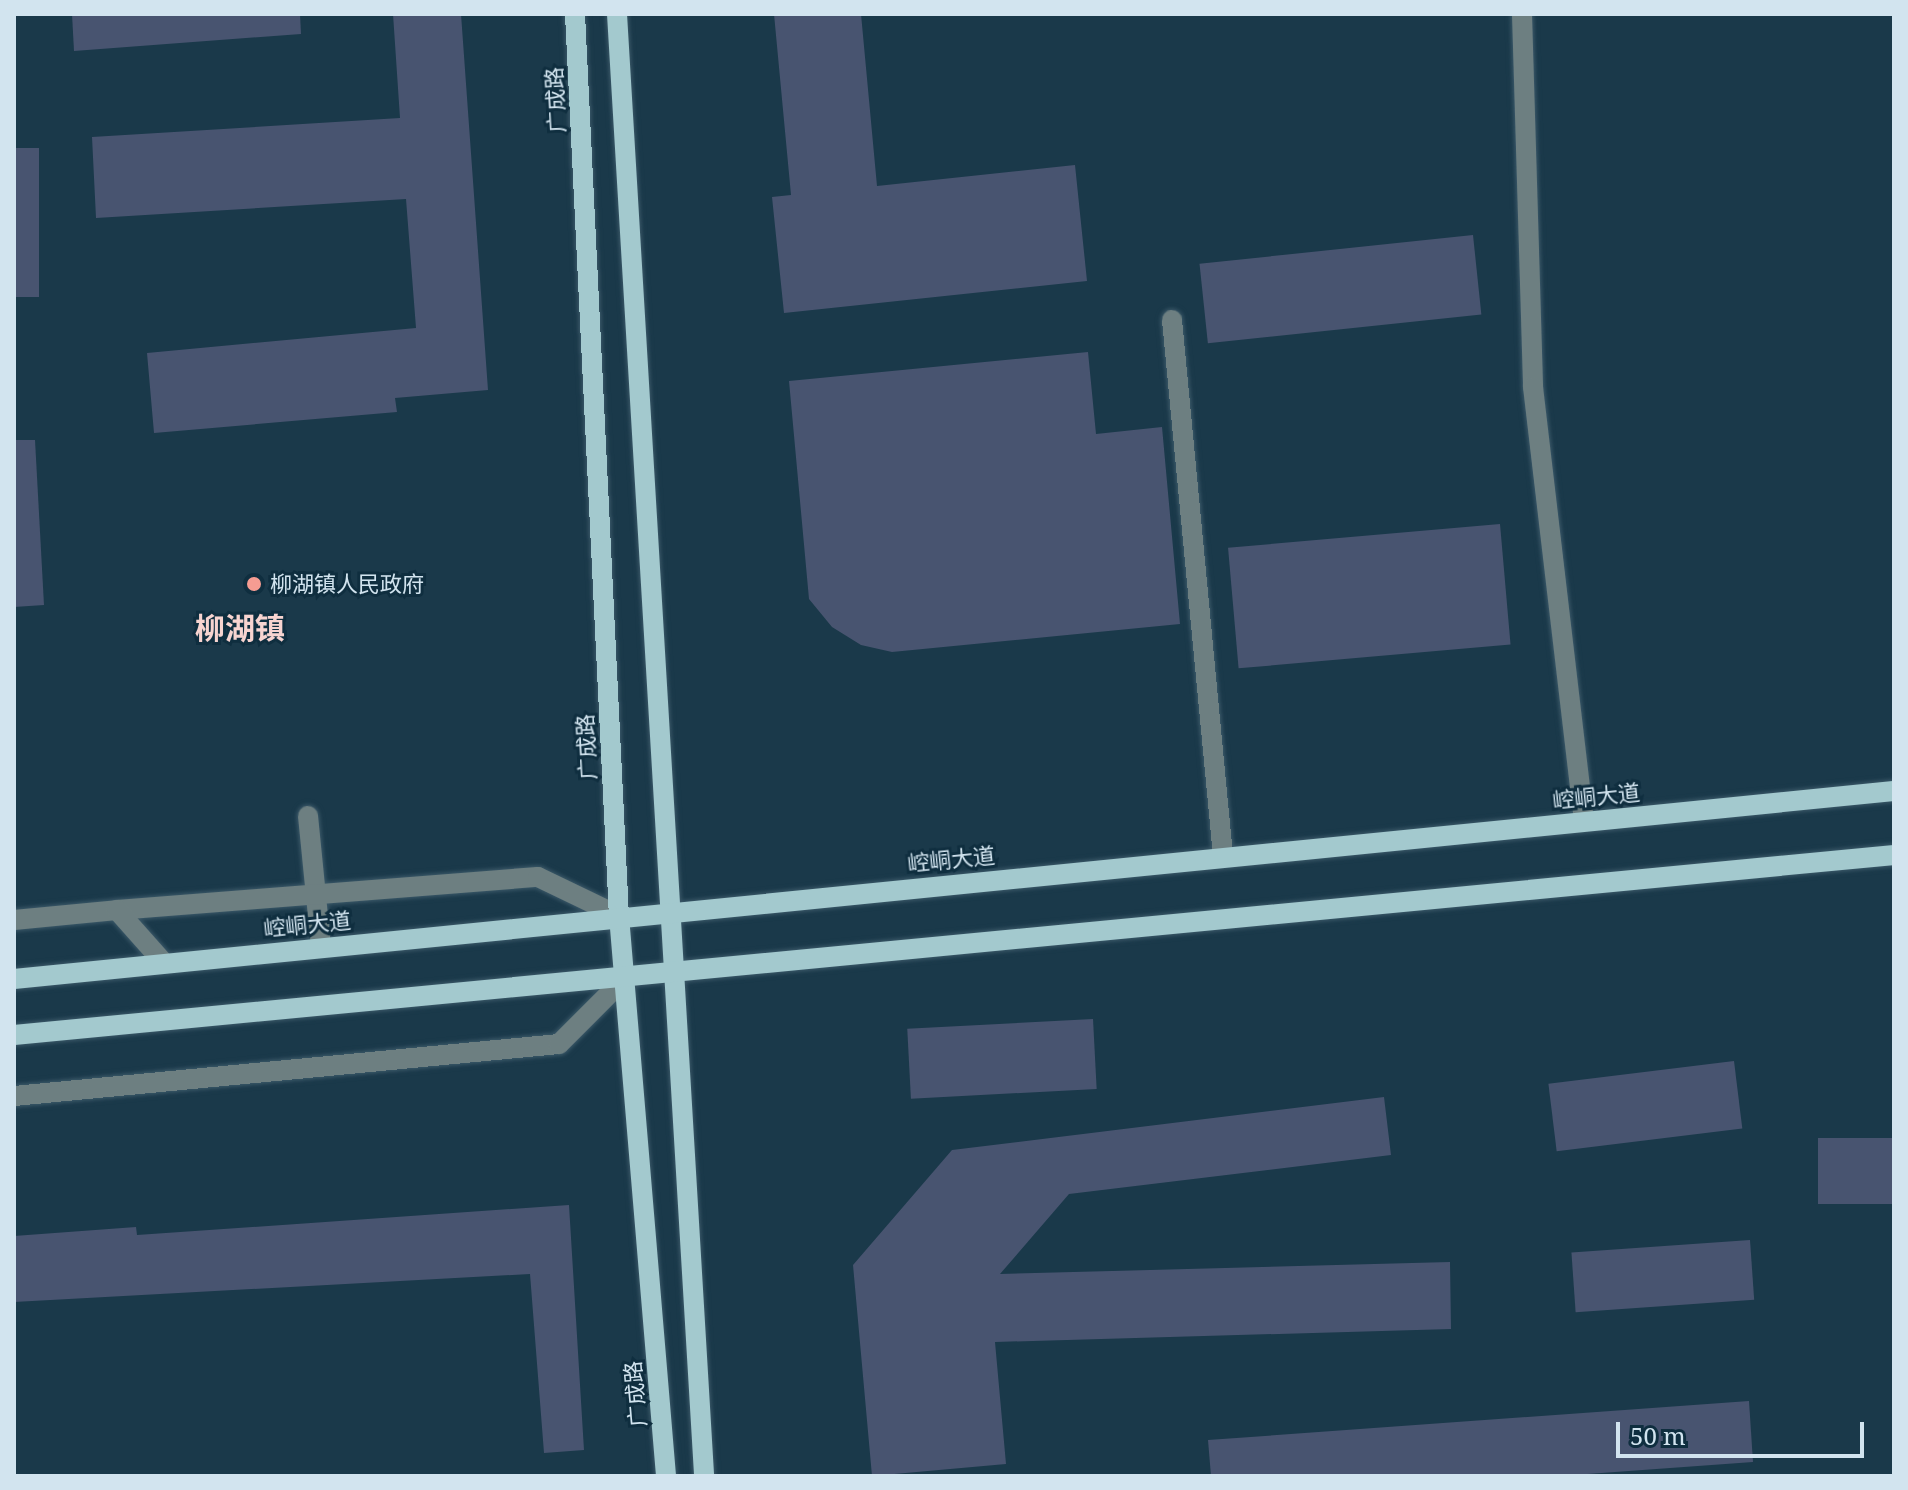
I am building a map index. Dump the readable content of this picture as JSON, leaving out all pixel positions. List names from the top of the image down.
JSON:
{
  "streets": {
    "main road": ["广成路", "崆峒大道"]
  },
  "crossings": [
    ["广成路", "崆峒大道"]
  ],
  "districts": ["柳湖镇"],
  "places": ["柳湖镇人民政府"],
  "scale_bar": "50 m"
}
